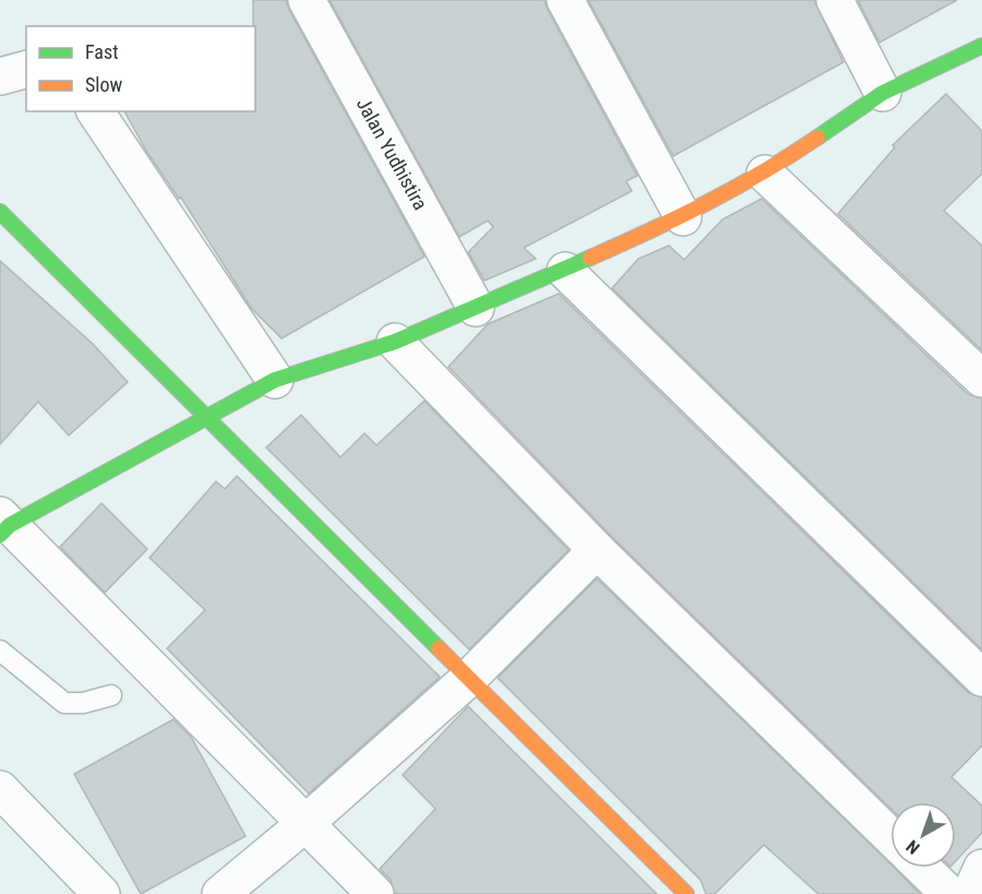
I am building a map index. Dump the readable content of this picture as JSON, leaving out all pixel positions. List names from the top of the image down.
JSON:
{
  "streets": {
    "street": ["Jalan Yudhistira"]
  },
  "legend": ["Fast", "Slow"],
  "north": "bottom left"
}
